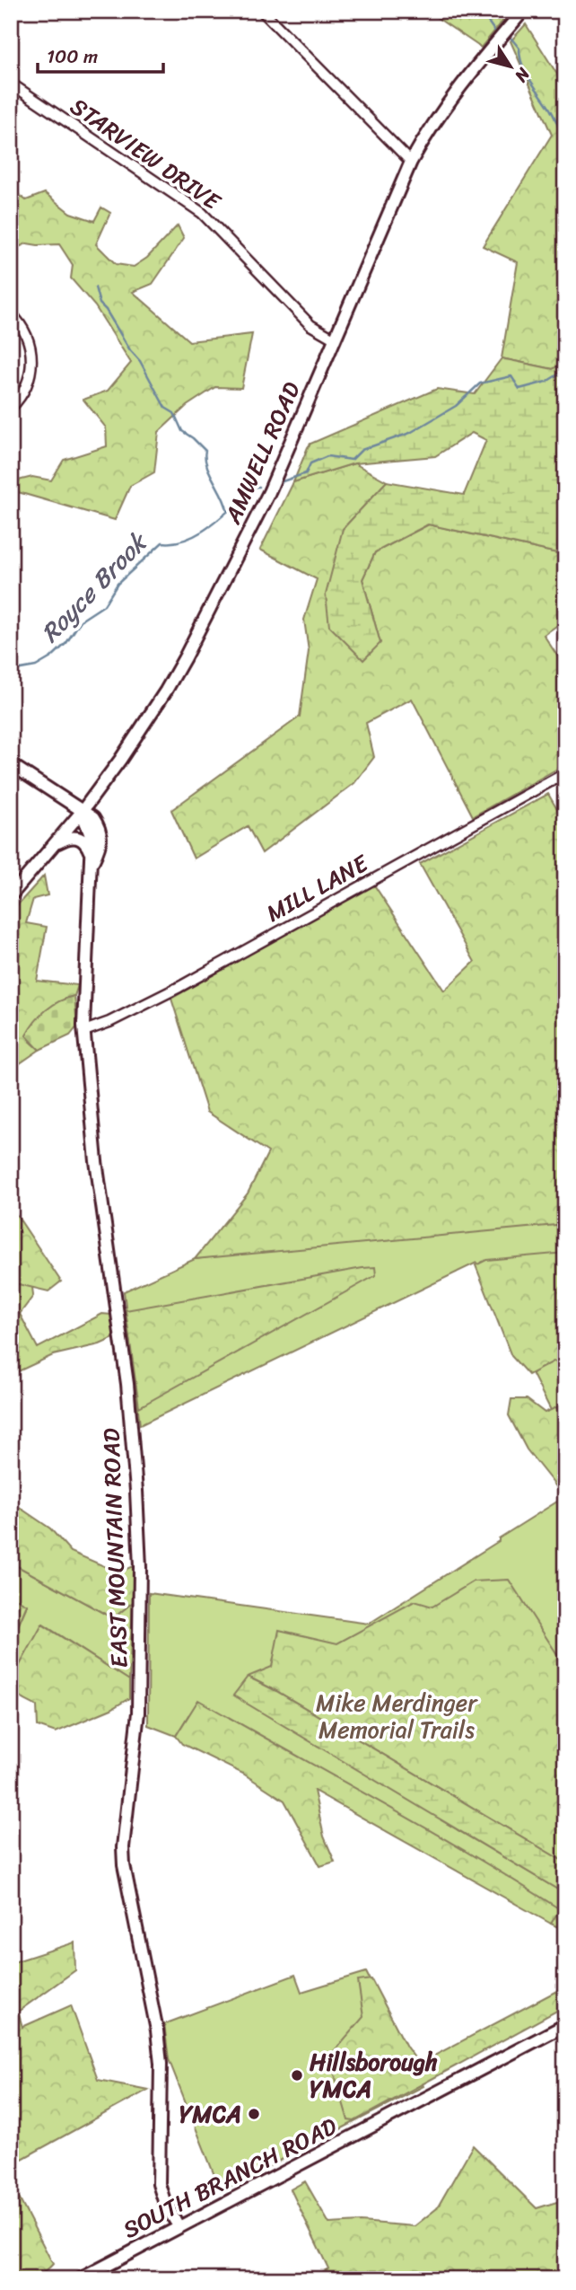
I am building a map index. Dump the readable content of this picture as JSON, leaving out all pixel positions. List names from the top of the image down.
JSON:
{
  "streets": {
    "street": [
      "STARVIEW DRIVE",
      "AMWELL ROAD",
      "MILL LANE",
      "EAST MOUNTAIN ROAD",
      "SOUTH BRANCH ROAD"
    ]
  },
  "crossings": [
    ["STARVIEW DRIVE", "AMWELL ROAD"],
    ["AMWELL ROAD", "EAST MOUNTAIN ROAD"],
    ["MILL LANE", "EAST MOUNTAIN ROAD"],
    ["EAST MOUNTAIN ROAD", "SOUTH BRANCH ROAD"]
  ],
  "water": ["Royce Brook"],
  "parks": ["Mike Merdinger Memorial Trails"],
  "places": ["Hillsborough YMCA", "YMCA"],
  "scale_bar": "100 m",
  "north": "bottom right"
}
